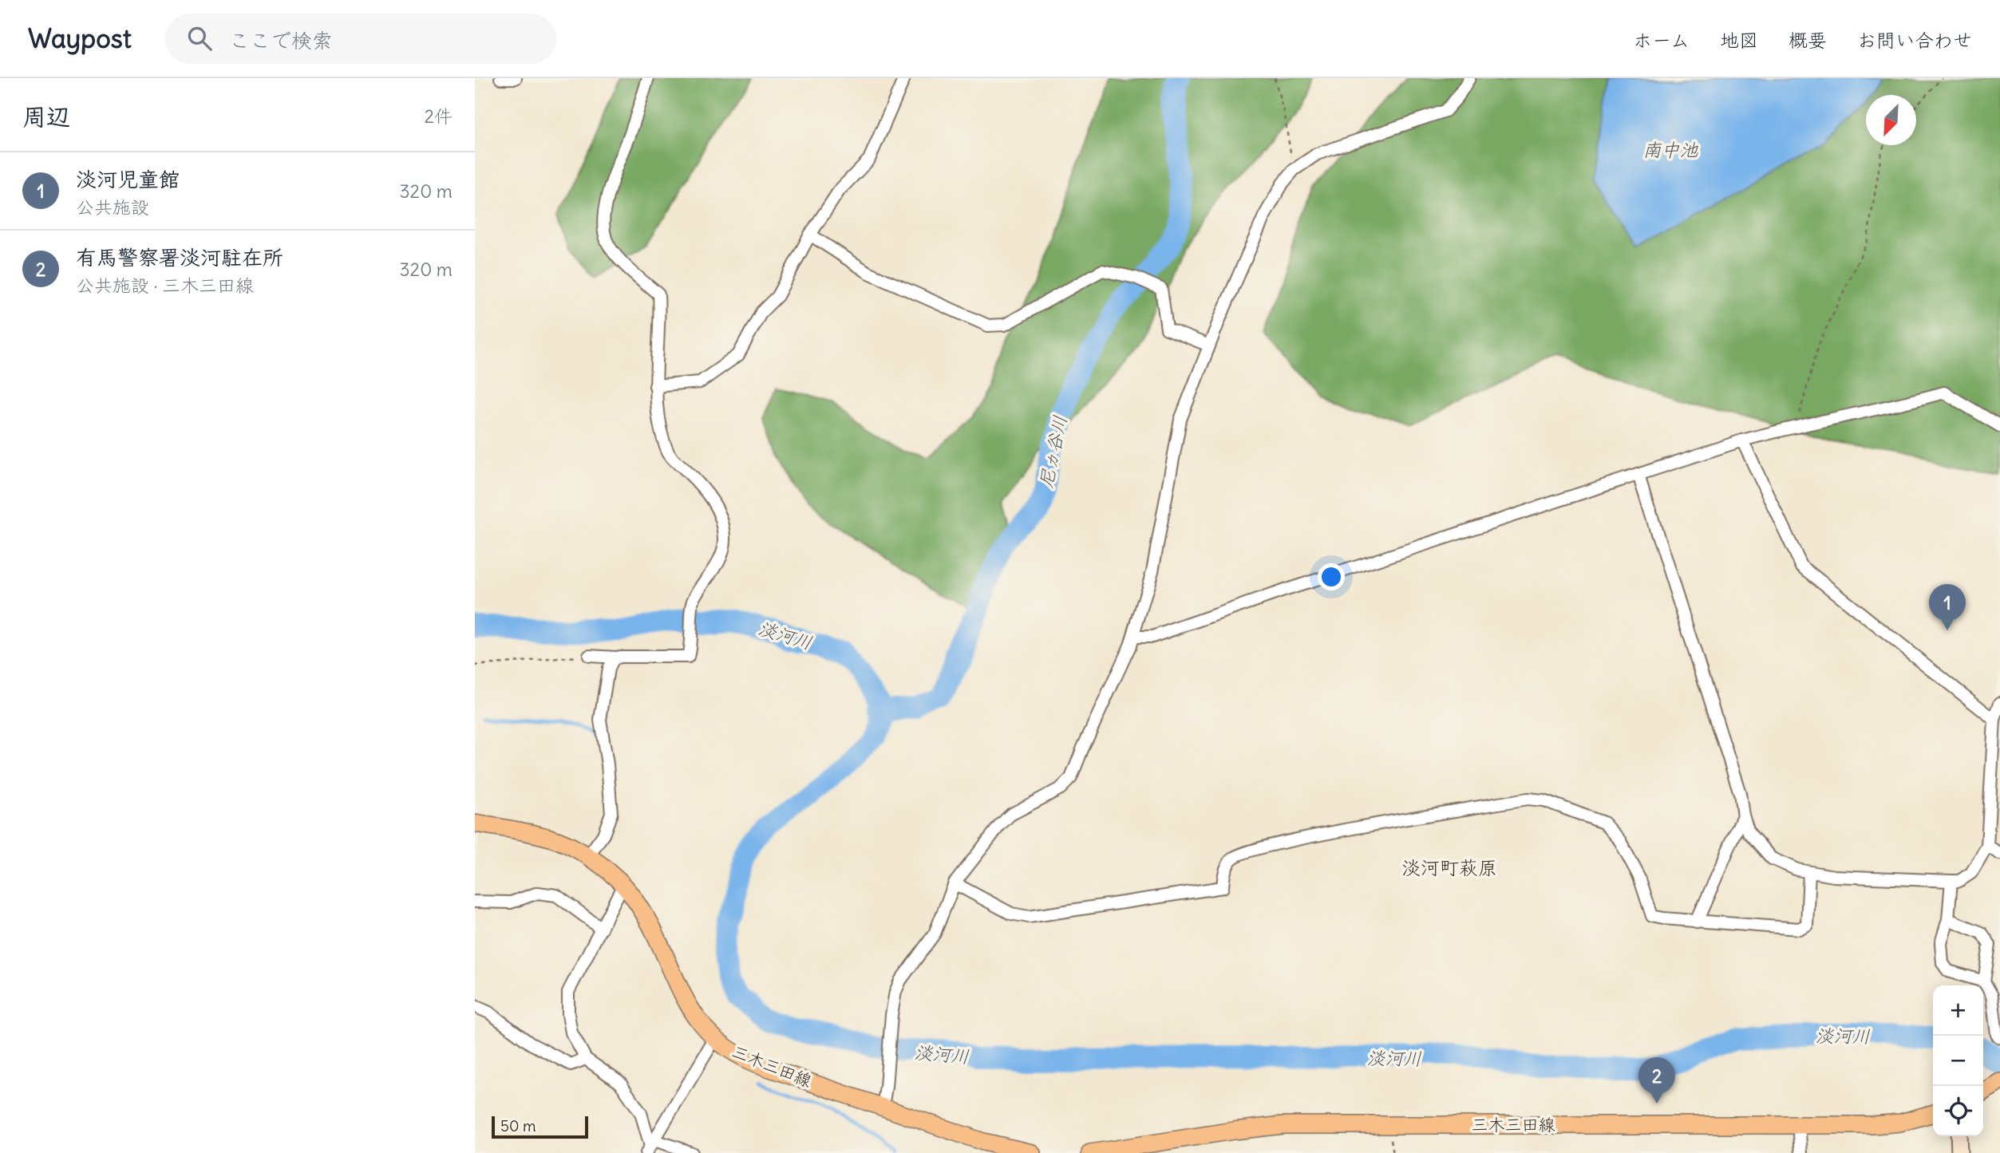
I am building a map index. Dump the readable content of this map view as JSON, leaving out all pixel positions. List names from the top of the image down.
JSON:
{
  "streets": {
    "main road": ["三木三田線"]
  },
  "districts": ["淡河町萩原"],
  "water": ["南中池", "尼ヵ谷川", "淡河川"],
  "scale_bar": "50 m",
  "north": "bottom left",
  "page": {
    "header": "Waypost",
    "search": "ここで検索",
    "nav": [
      "ホーム",
      "地図",
      "概要",
      "お問い合わせ"
    ],
    "heading": ["周辺", "2件"],
    "list": [
      {
        "mark": "1",
        "name": "淡河児童館",
        "note": "公共施設",
        "value": "320 m"
      },
      {
        "mark": "2",
        "name": "有馬警察署淡河駐在所",
        "note": "公共施設 · 三木三田線",
        "value": "320 m"
      }
    ],
    "pins": ["1", "2"],
    "map_buttons": ["+", "−"],
    "scale": "50 m"
  }
}
